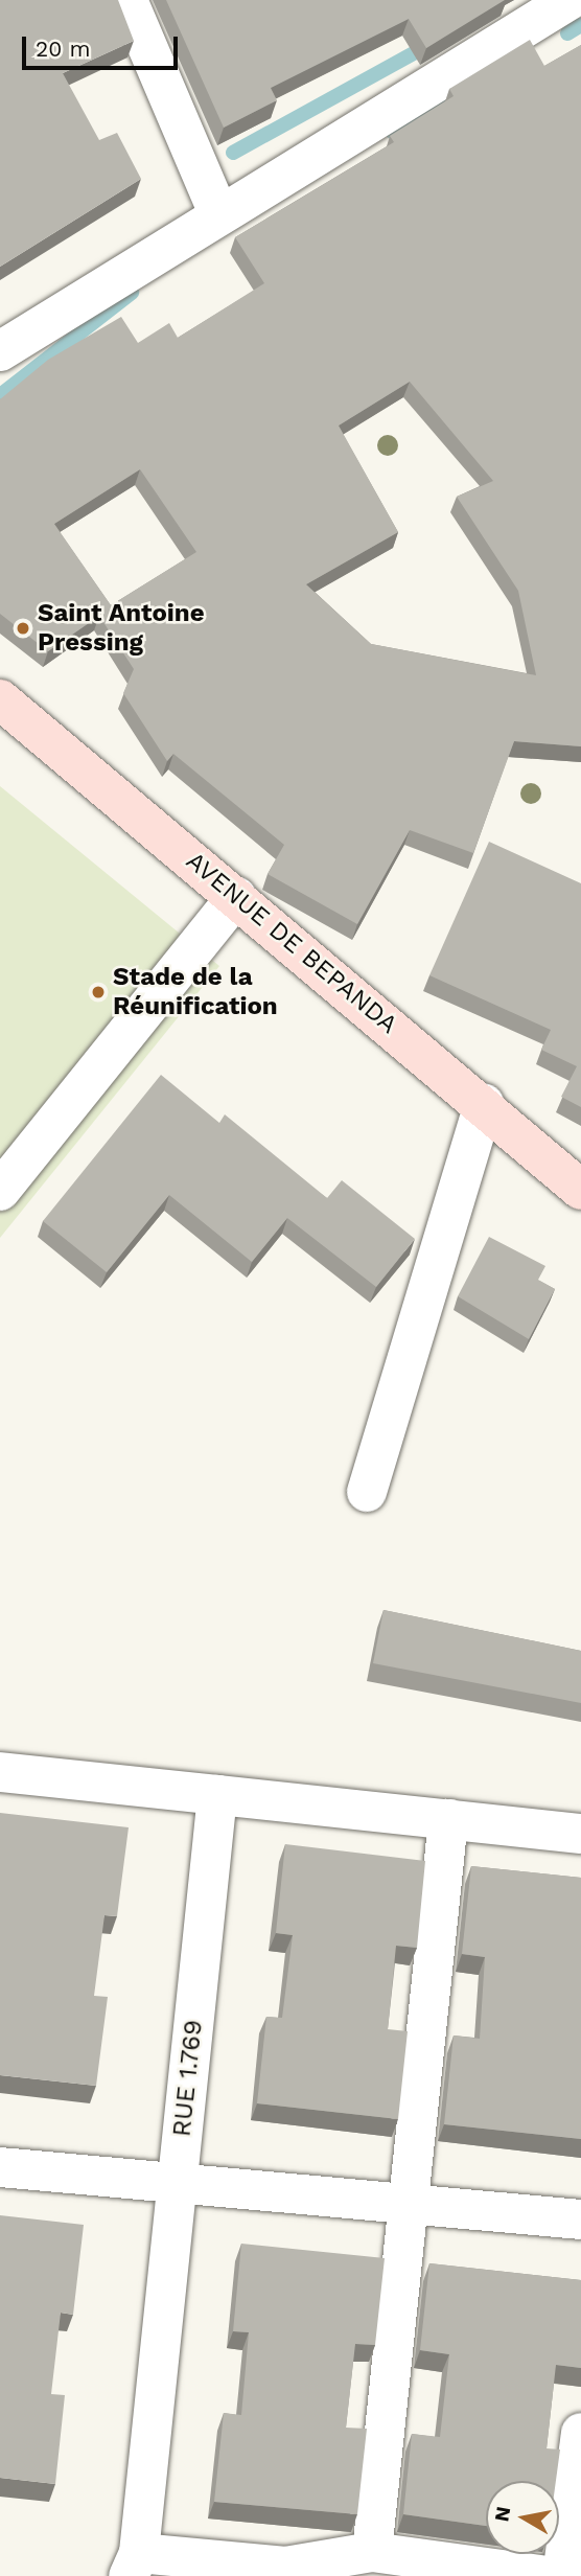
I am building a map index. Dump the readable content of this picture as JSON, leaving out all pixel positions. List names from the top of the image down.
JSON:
{
  "streets": {
    "main road": ["AVENUE DE BEPANDA"],
    "street": ["RUE 1.769"]
  },
  "places": ["Saint Antoine Pressing", "Stade de la Réunification"],
  "scale_bar": "20 m",
  "north": "left"
}
